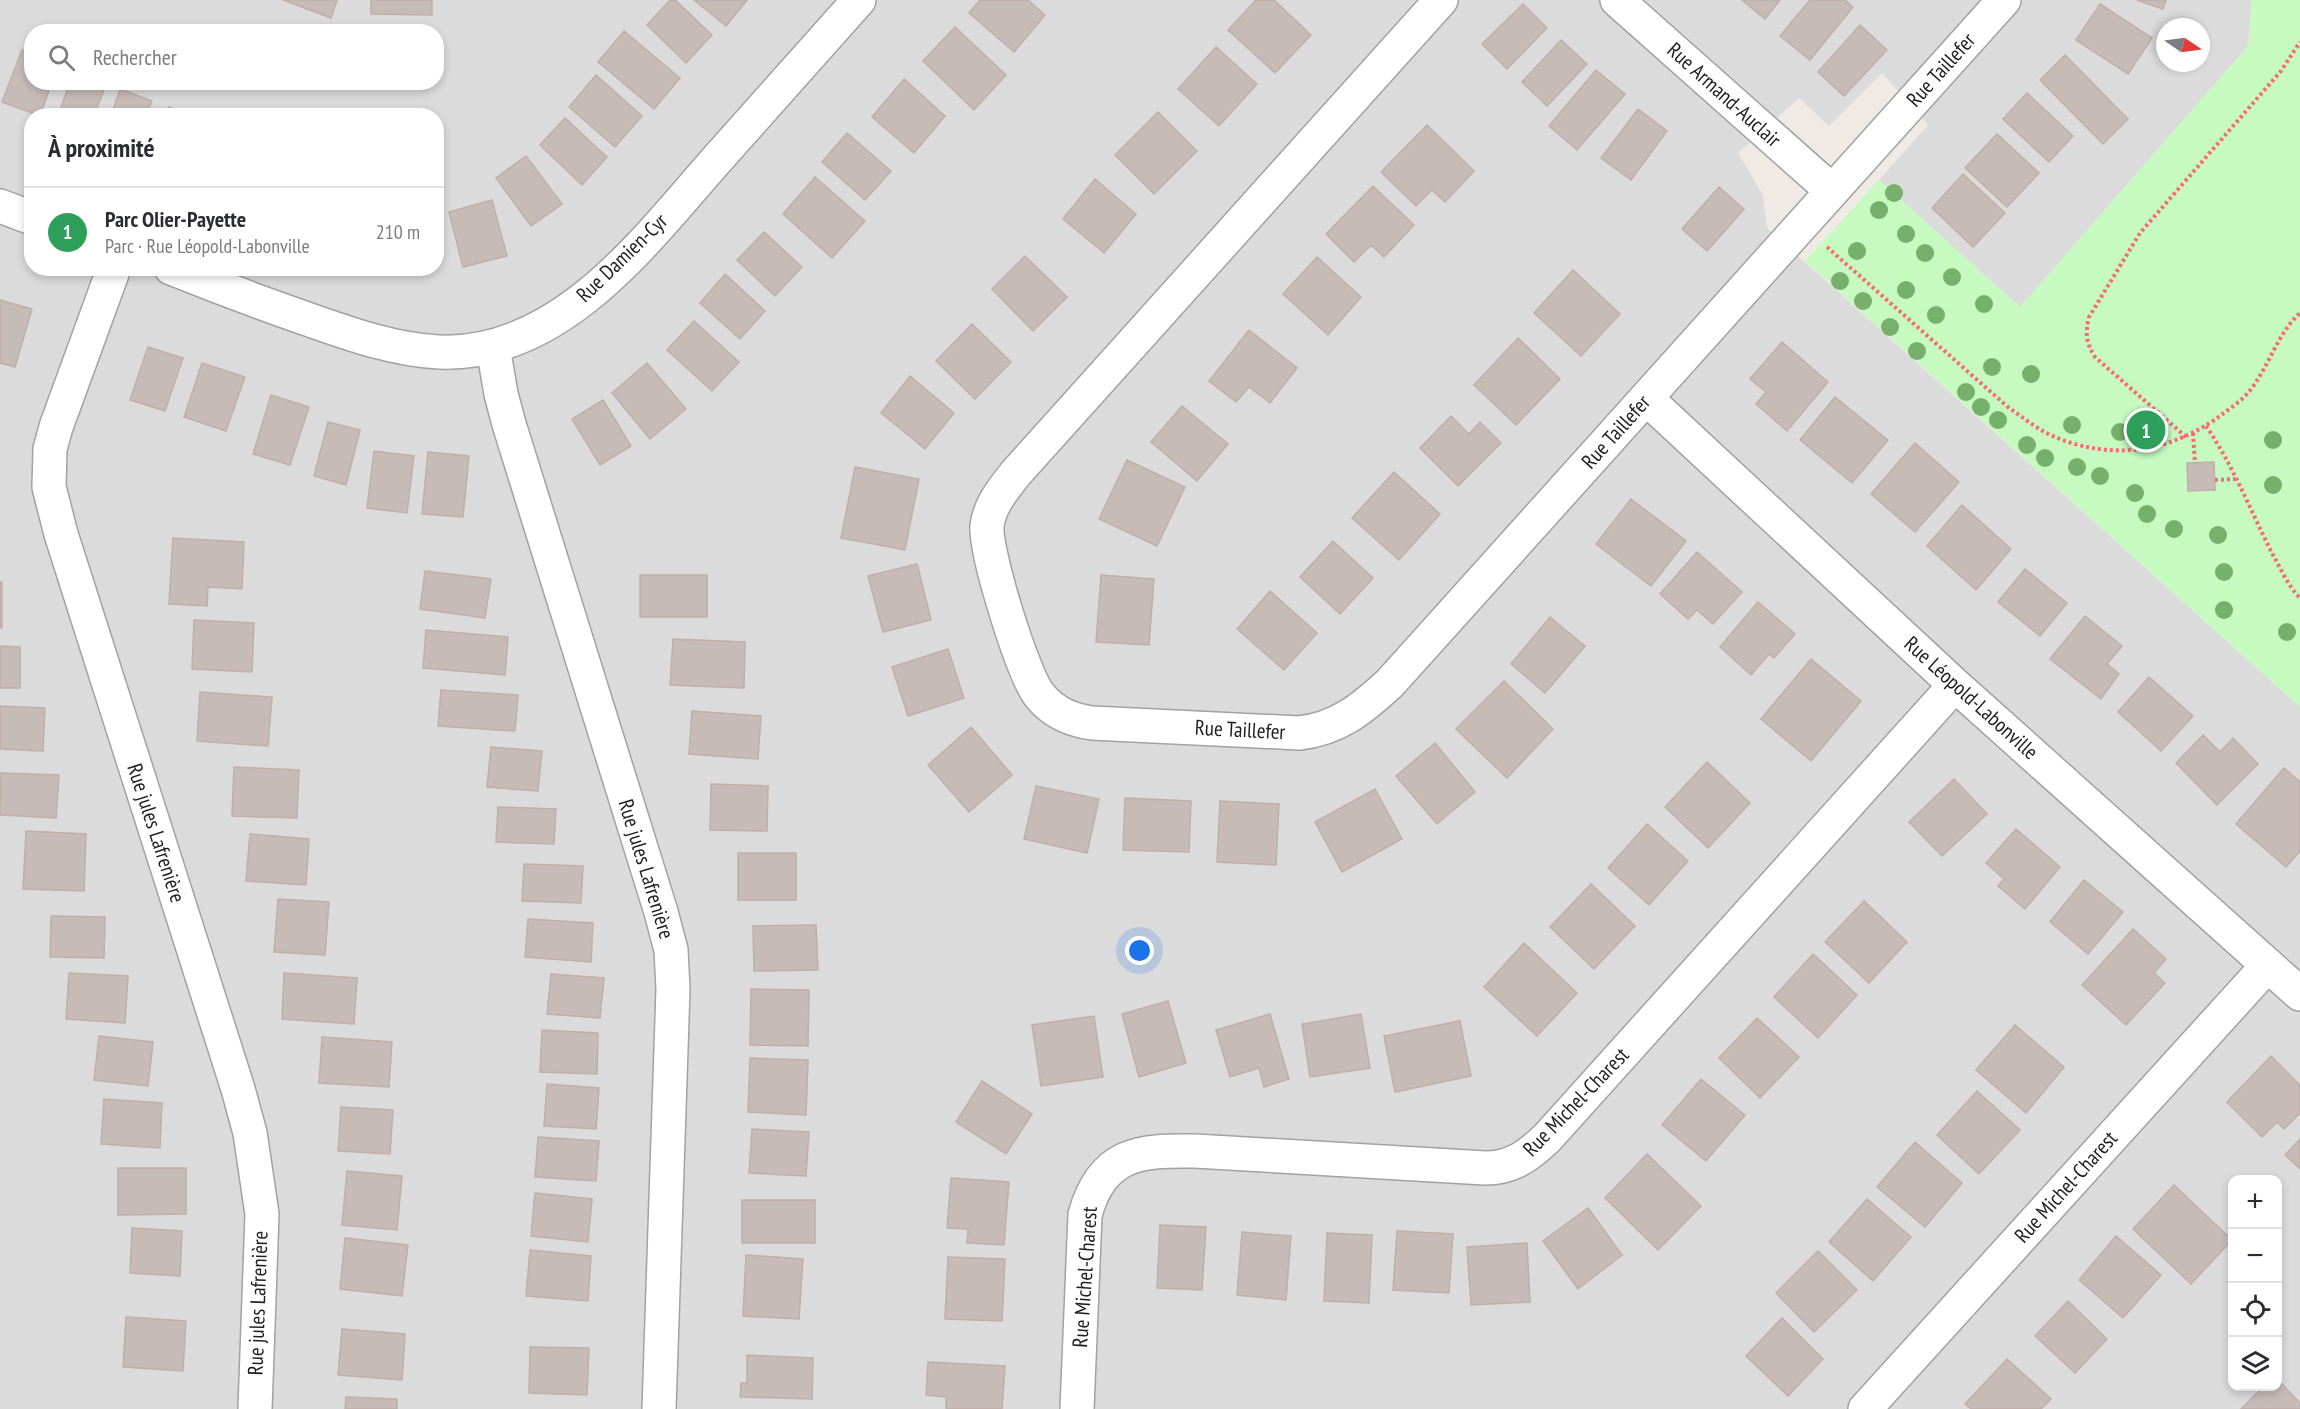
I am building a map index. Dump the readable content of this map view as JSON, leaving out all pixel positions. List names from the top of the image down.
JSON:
{
  "streets": {
    "street": [
      "Rue Taillefer",
      "Rue Armand-Auclair",
      "Rue Damien-Cyr",
      "Rue Léopold-Labonville",
      "Rue jules Lafrenière",
      "Rue Michel-Charest"
    ]
  },
  "crossings": [
    ["Rue Taillefer", "Rue Armand-Auclair"],
    ["Rue Taillefer", "Rue Léopold-Labonville"],
    ["Rue Damien-Cyr", "Rue jules Lafrenière"],
    ["Rue Léopold-Labonville", "Rue Michel-Charest"]
  ],
  "north": "right",
  "page": {
    "search": "Rechercher",
    "heading": "À proximité",
    "list": [
      {
        "mark": "1",
        "name": "Parc Olier-Payette",
        "note": "Parc · Rue Léopold-Labonville",
        "value": "210 m"
      }
    ],
    "pins": "1",
    "map_buttons": ["+", "−"]
  }
}
